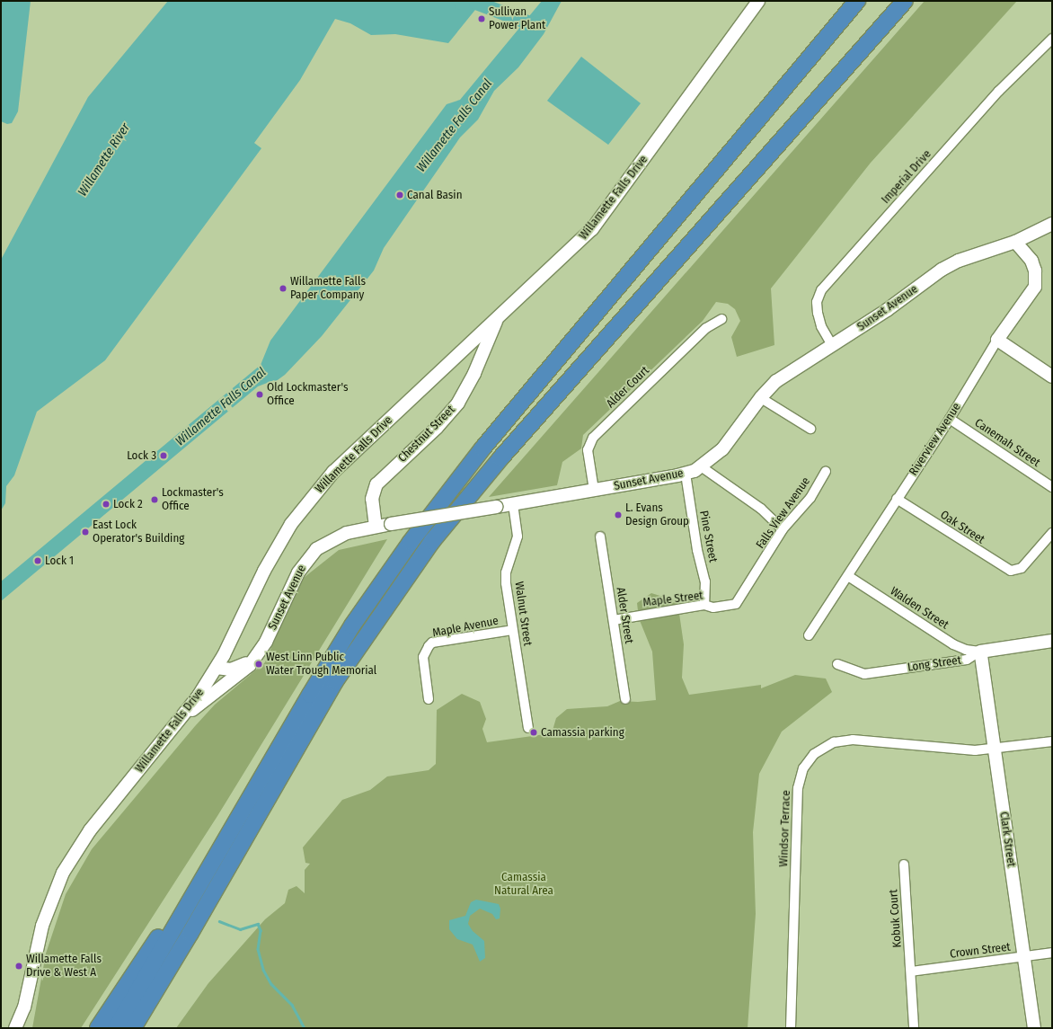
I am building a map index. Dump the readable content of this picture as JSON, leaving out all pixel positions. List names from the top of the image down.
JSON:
{
  "streets": {
    "street": [
      "Imperial Drive",
      "Willamette Falls Drive",
      "Sunset Avenue",
      "Alder Court",
      "Chestnut Street",
      "Riverview Avenue",
      "Canemah Street",
      "Falls View Avenue",
      "Oak Street",
      "Pine Street",
      "Maple Street",
      "Walden Street",
      "Walnut Street",
      "Alder Street",
      "Maple Avenue",
      "Long Street",
      "Windsor Terrace",
      "Clark Street",
      "Kobuk Court",
      "Crown Street"
    ]
  },
  "crossings": [
    ["Imperial Drive", "Sunset Avenue"],
    ["Willamette Falls Drive", "Sunset Avenue"],
    ["Willamette Falls Drive", "Chestnut Street"],
    ["Sunset Avenue", "Alder Court"],
    ["Sunset Avenue", "Chestnut Street"],
    ["Sunset Avenue", "Riverview Avenue"],
    ["Sunset Avenue", "Pine Street"],
    ["Sunset Avenue", "Walnut Street"],
    ["Riverview Avenue", "Canemah Street"],
    ["Riverview Avenue", "Oak Street"],
    ["Riverview Avenue", "Walden Street"],
    ["Falls View Avenue", "Maple Street"],
    ["Pine Street", "Maple Street"],
    ["Maple Street", "Alder Street"],
    ["Walden Street", "Long Street"],
    ["Walden Street", "Clark Street"],
    ["Walnut Street", "Maple Avenue"],
    ["Long Street", "Clark Street"],
    ["Windsor Terrace", "Clark Street"],
    ["Clark Street", "Crown Street"],
    ["Kobuk Court", "Crown Street"]
  ],
  "water": ["Willamette Falls Canal", "Willamette River"],
  "parks": ["Camassia Natural Area"],
  "places": [
    "Sullivan Power Plant",
    "Canal Basin",
    "Willamette Falls Paper Company",
    "Old Lockmaster's Office",
    "Lock 3",
    "Lockmaster's Office",
    "Lock 2",
    "L. Evans Design Group",
    "East Lock Operator's Building",
    "Lock 1",
    "West Linn Public Water Trough Memorial",
    "Camassia parking",
    "Willamette Falls Drive & West A"
  ]
}
